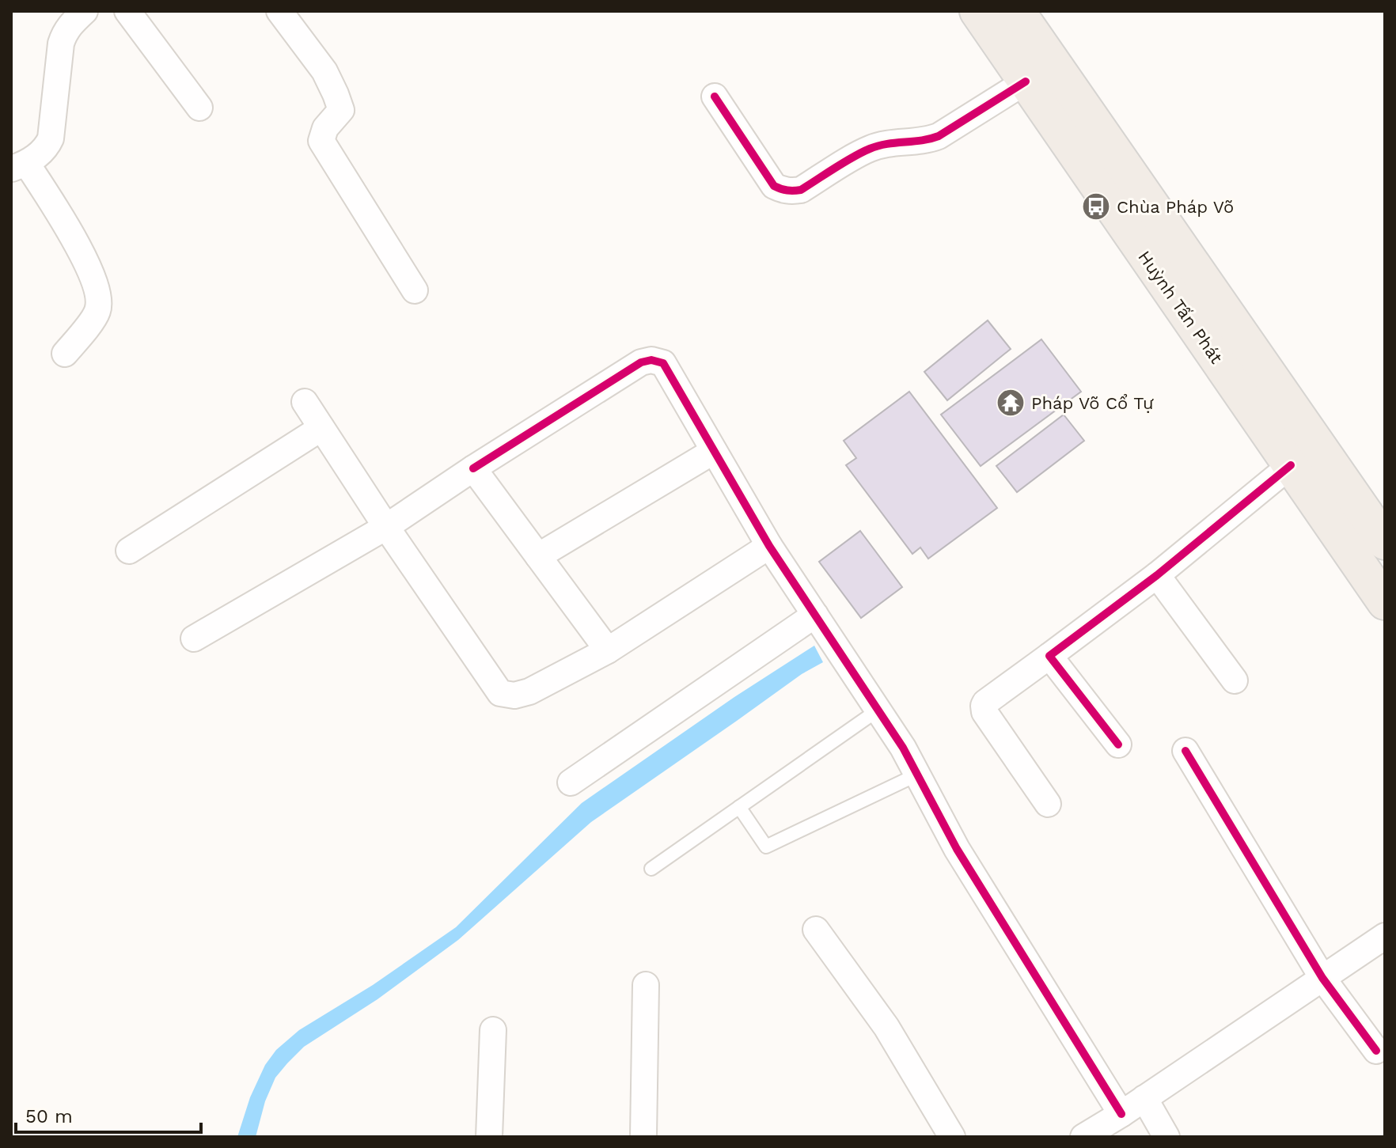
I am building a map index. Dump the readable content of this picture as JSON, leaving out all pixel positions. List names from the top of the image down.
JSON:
{
  "streets": {
    "main road": ["Huỳnh Tấn Phát"]
  },
  "places": {
    "bus stop": ["Chùa Pháp Võ"],
    "temple": ["Pháp Võ Cổ Tự"]
  },
  "scale_bar": "50 m"
}
